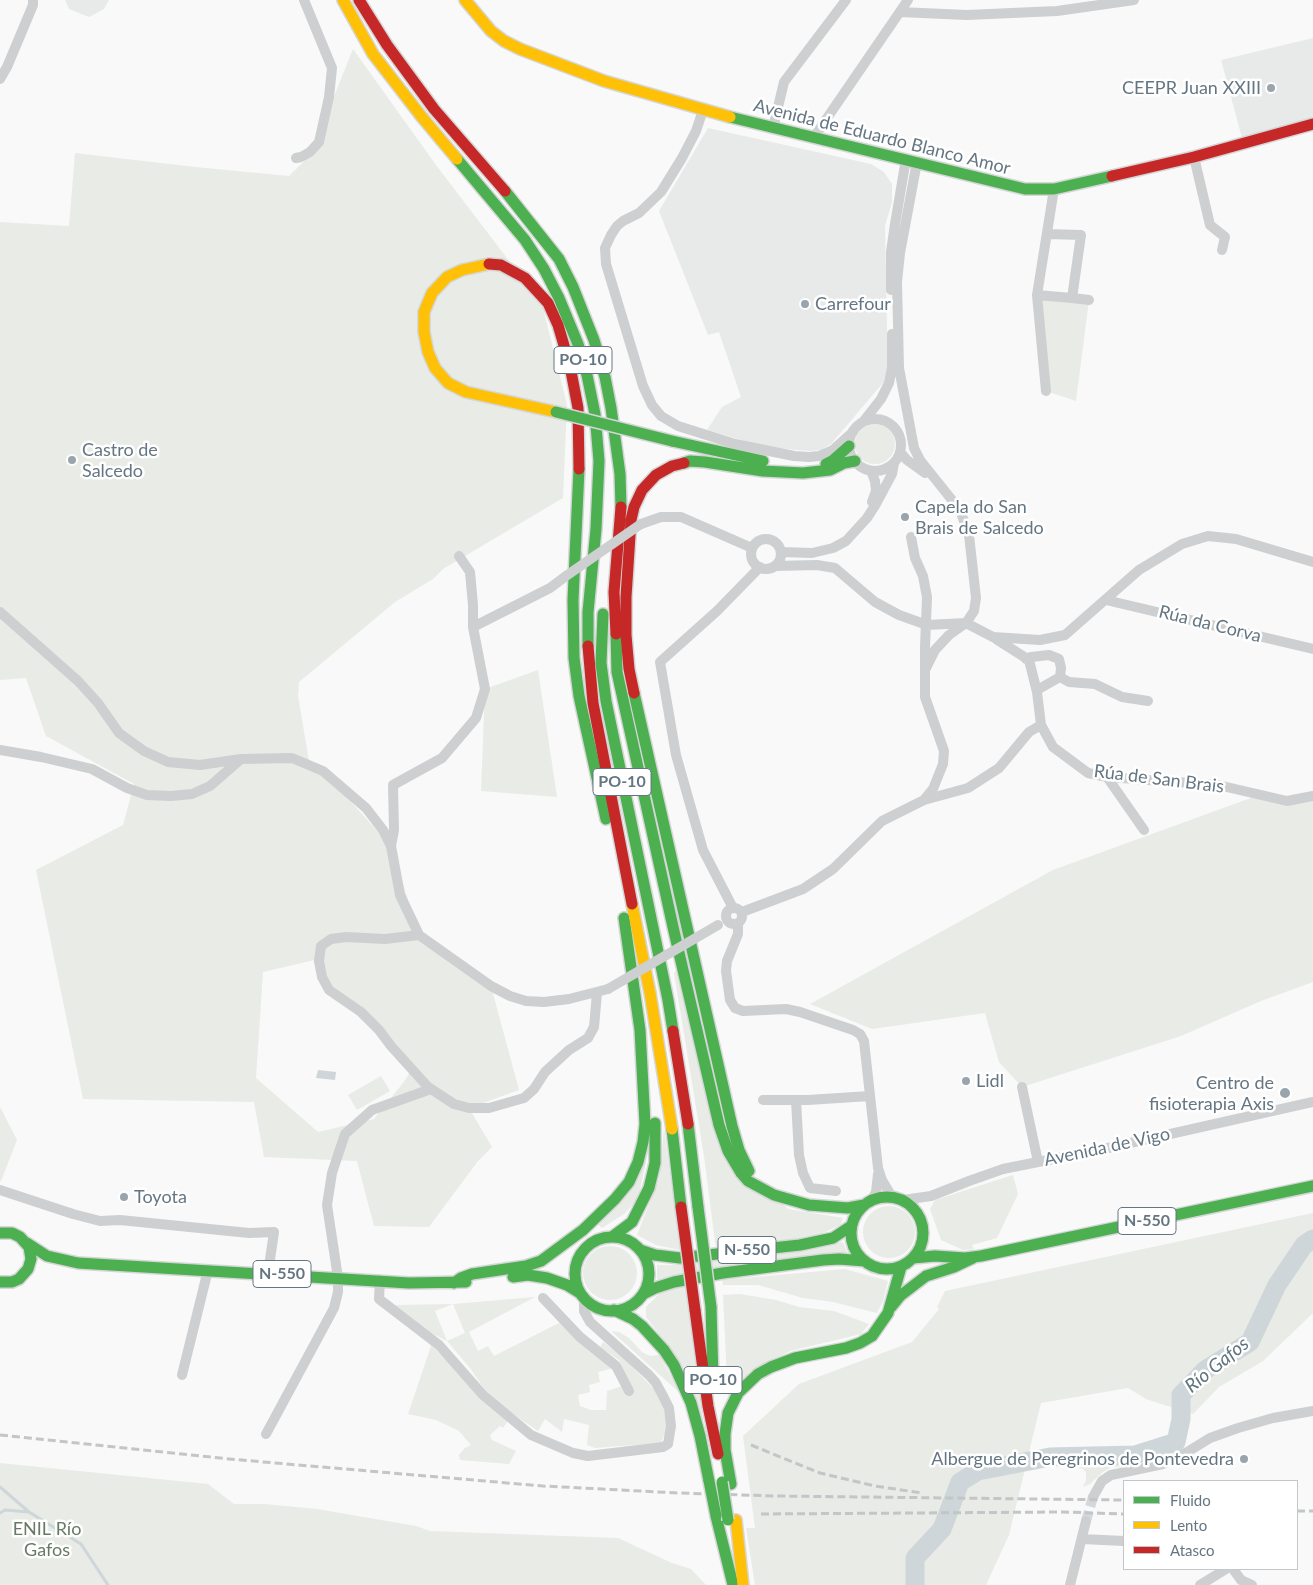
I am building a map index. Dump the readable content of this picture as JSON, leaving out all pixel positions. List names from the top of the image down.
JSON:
{
  "streets": {
    "main road": ["Avenida de Eduardo Blanco Amor", "PO-10", "N-550"],
    "street": ["Rúa da Corva", "Rúa de San Brais", "Avenida de Vigo"]
  },
  "crossings": [
    ["Avenida de Vigo", "N-550"]
  ],
  "water": ["Río Gafos"],
  "parks": ["ENIL Río Gafos"],
  "places": [
    "CEEPR Juan XXIII",
    "Carrefour",
    "Castro de Salcedo",
    "Capela do San Brais de Salcedo",
    "Lidl",
    "Centro de fisioterapia Axis",
    "Toyota",
    "Albergue de Peregrinos de Pontevedra"
  ],
  "legend": ["Fluido", "Lento", "Atasco"]
}
